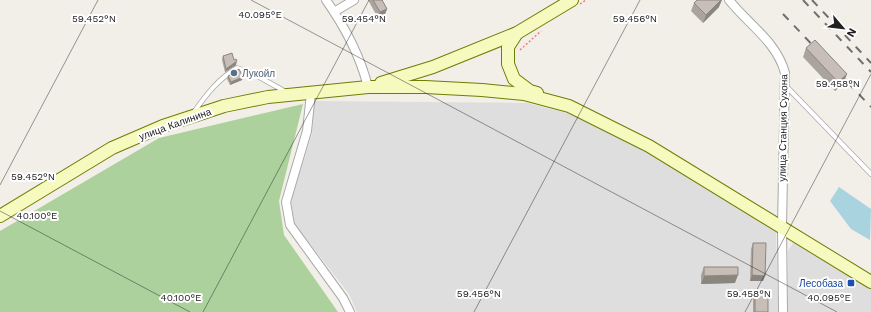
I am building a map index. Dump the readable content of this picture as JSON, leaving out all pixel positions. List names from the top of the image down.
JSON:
{
  "streets": {
    "main road": ["улица Калинина"],
    "street": ["улица Станция Сухона"]
  },
  "places": {
    "other": ["Лукойл"],
    "transit": ["Лесобаза"]
  },
  "north": "bottom right",
  "coordinates": [
    "40.095°E",
    "59.452°N",
    "59.454°N",
    "59.456°N",
    "59.458°N",
    "40.100°E"
  ]
}
